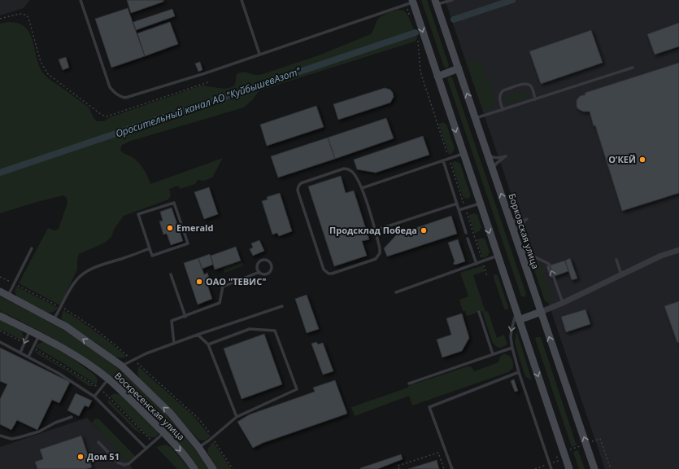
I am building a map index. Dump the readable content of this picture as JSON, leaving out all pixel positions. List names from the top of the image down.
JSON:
{
  "streets": {
    "main road": ["Борковская улица", "Воскресенская улица"]
  },
  "water": ["Оросительный канал АО \"КуйбышевАзот\""],
  "places": [
    "О’КЕЙ",
    "Emerald",
    "Продсклад Победа",
    "ОАО \"ТЕВИС\"",
    "Дом 51"
  ]
}
